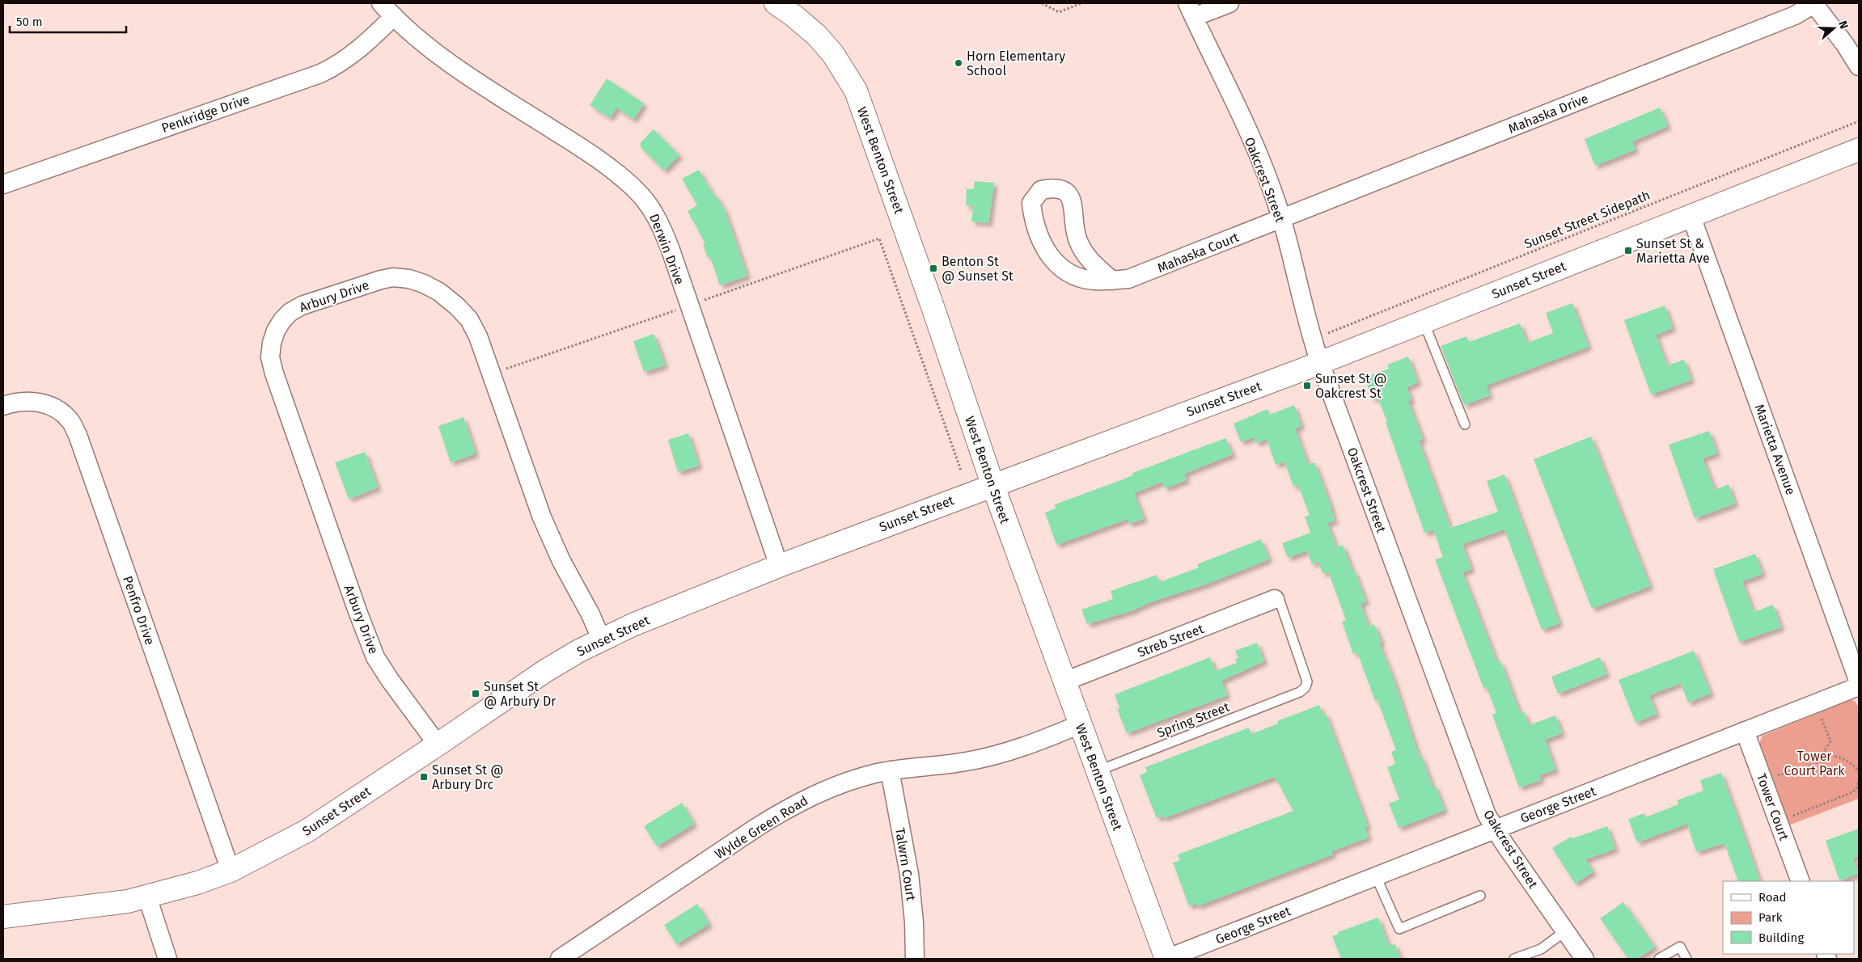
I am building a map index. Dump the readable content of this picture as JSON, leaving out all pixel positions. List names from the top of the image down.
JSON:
{
  "streets": {
    "street": [
      "Penkridge Drive",
      "Mahaska Drive",
      "West Benton Street",
      "Oakcrest Street",
      "Derwin Drive",
      "Mahaska Court",
      "Sunset Street",
      "Arbury Drive",
      "Marietta Avenue",
      "Penfro Drive",
      "Streb Street",
      "George Street",
      "Tower Court",
      "Wylde Green Road",
      "Talwrn Court"
    ],
    "lane": ["Spring Street"],
    "path": ["Sunset Street Sidepath"]
  },
  "crossings": [
    ["Penkridge Drive", "Derwin Drive"],
    ["Mahaska Drive", "Oakcrest Street"],
    ["Mahaska Drive", "Mahaska Court"],
    ["West Benton Street", "Sunset Street"],
    ["West Benton Street", "Streb Street"],
    ["West Benton Street", "Spring Street"],
    ["West Benton Street", "George Street"],
    ["West Benton Street", "Wylde Green Road"],
    ["Oakcrest Street", "Mahaska Court"],
    ["Oakcrest Street", "Sunset Street"],
    ["Oakcrest Street", "George Street"],
    ["Derwin Drive", "Sunset Street"],
    ["Sunset Street", "Arbury Drive"],
    ["Sunset Street", "Marietta Avenue"],
    ["Sunset Street", "Penfro Drive"],
    ["Streb Street", "Spring Street"],
    ["George Street", "Tower Court"],
    ["Wylde Green Road", "Talwrn Court"]
  ],
  "parks": ["Tower Court Park"],
  "places": {
    "other": ["Horn Elementary School"],
    "transit": [
      "Sunset St & Marietta Ave",
      "Benton St @ Sunset St",
      "Sunset St @ Oakcrest St",
      "Sunset St @ Arbury Dr",
      "Sunset St @ Arbury Drc"
    ]
  },
  "legend": ["Road", "Park", "Building"],
  "scale_bar": "50 m",
  "north": "right"
}
